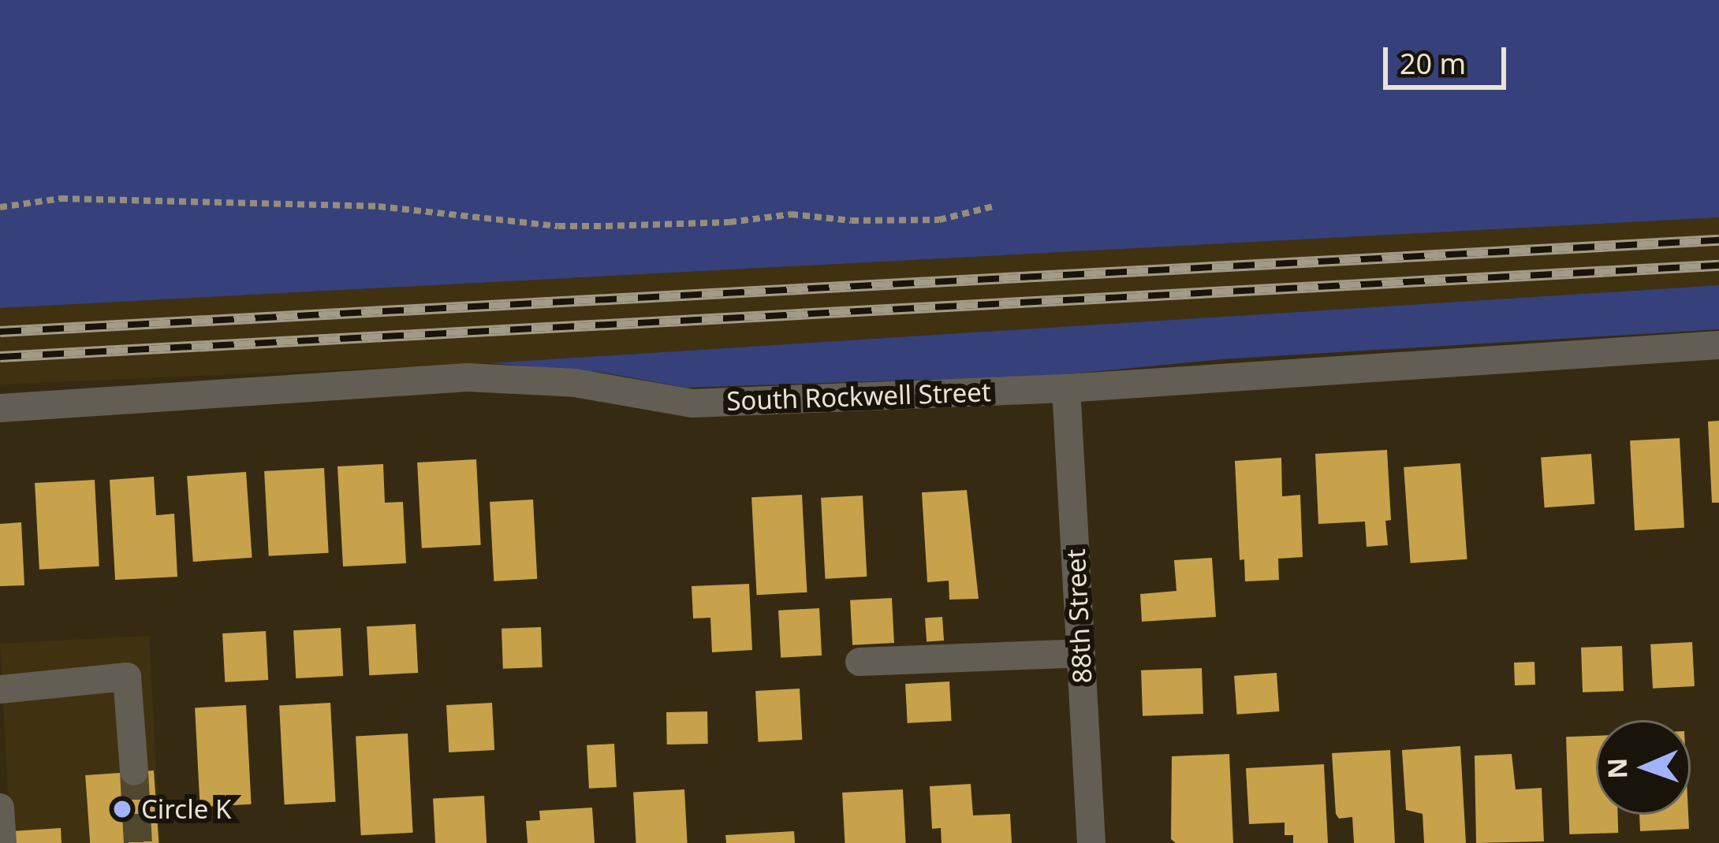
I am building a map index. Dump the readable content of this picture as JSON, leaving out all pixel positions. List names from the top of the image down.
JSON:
{
  "streets": {
    "street": ["South Rockwell Street", "88th Street"]
  },
  "crossings": [
    ["South Rockwell Street", "88th Street"]
  ],
  "places": ["Circle K"],
  "scale_bar": "20 m",
  "north": "left"
}
